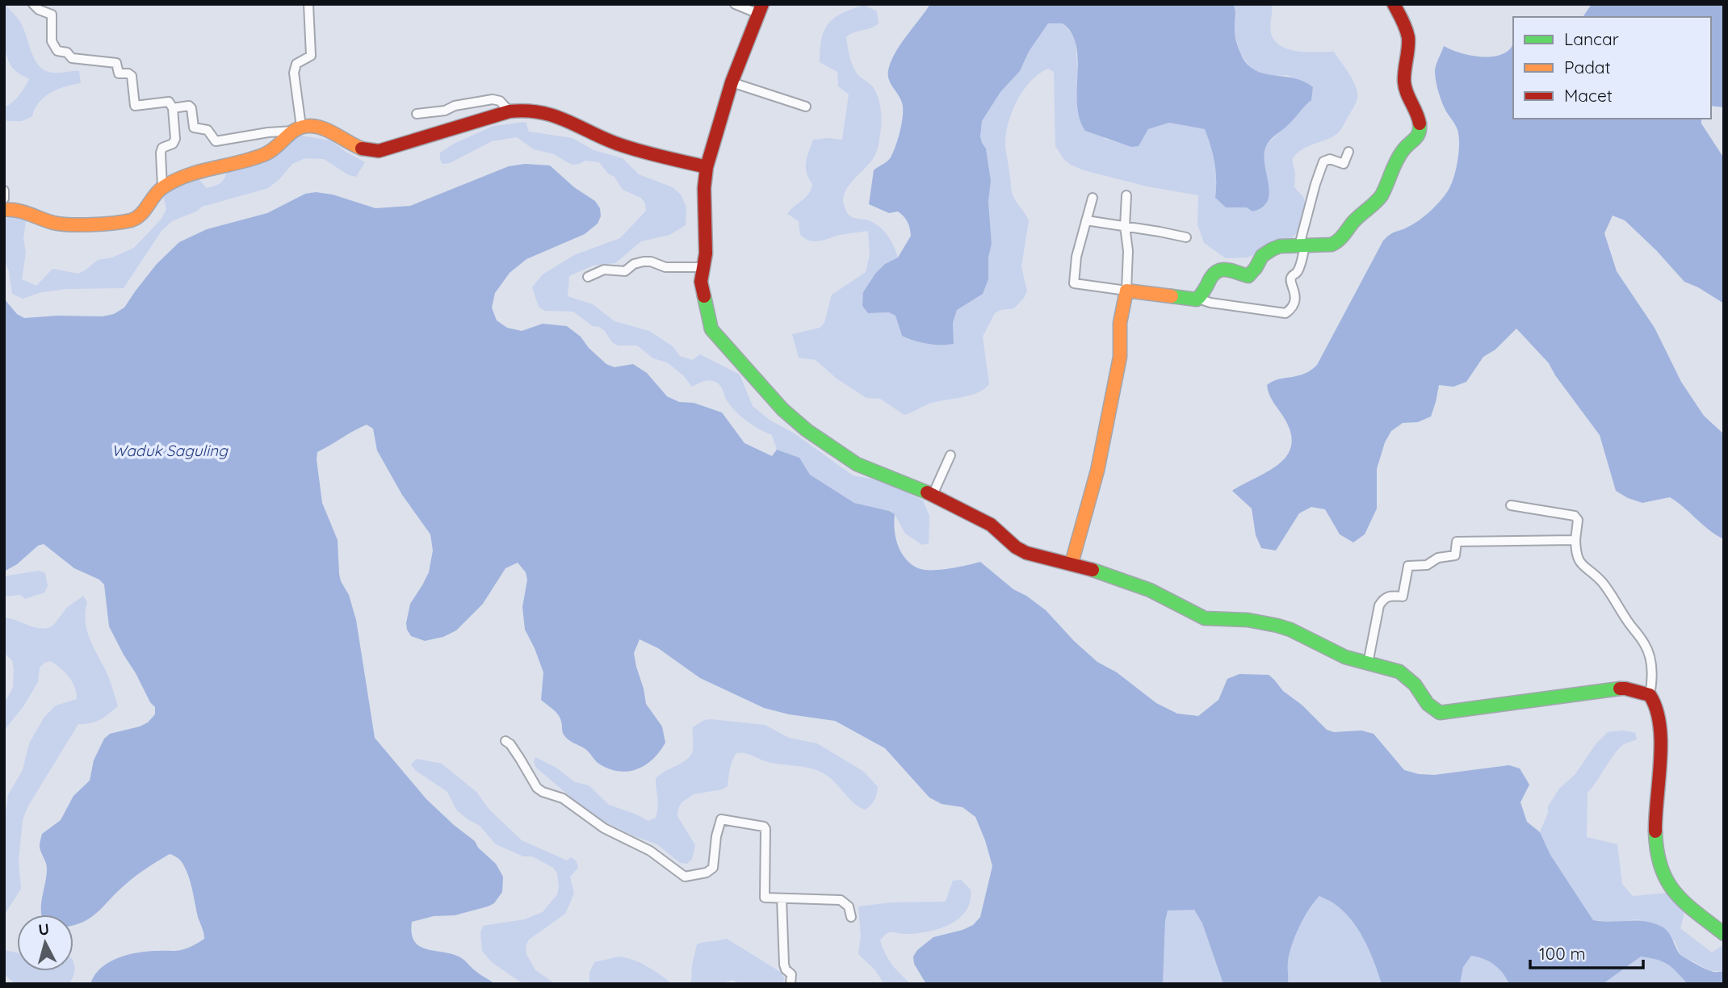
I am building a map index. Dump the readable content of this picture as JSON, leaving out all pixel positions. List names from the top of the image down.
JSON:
{
  "water": ["Waduk Saguling"],
  "legend": ["Lancar", "Padat", "Macet"],
  "scale_bar": "100 m",
  "north": "top"
}
